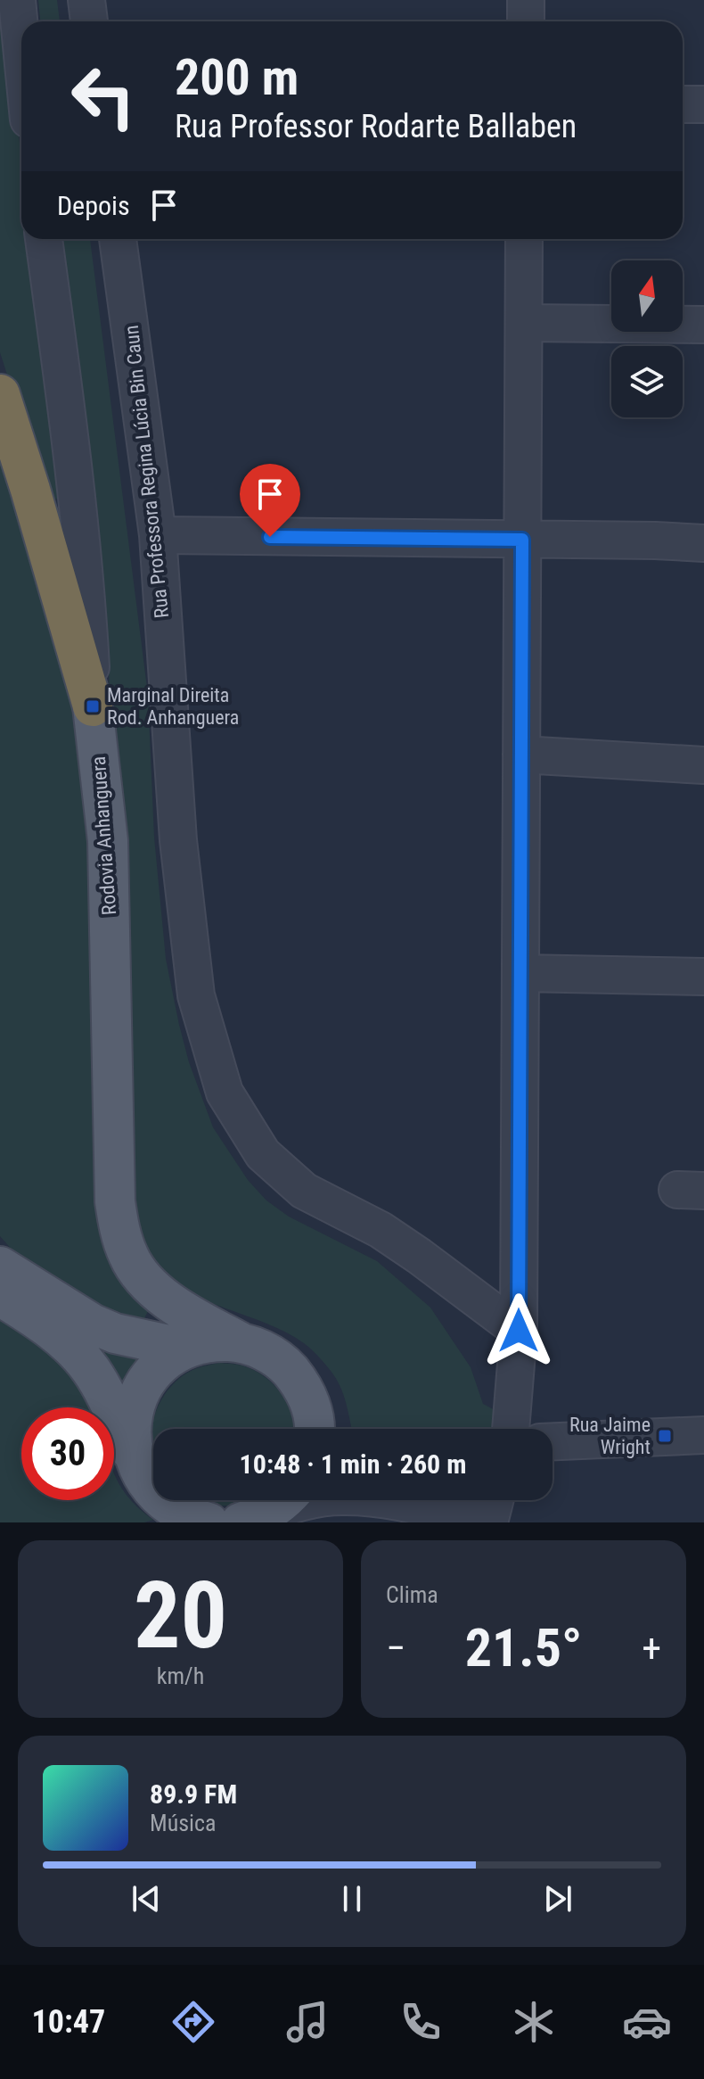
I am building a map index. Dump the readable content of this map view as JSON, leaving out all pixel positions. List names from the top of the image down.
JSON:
{
  "streets": {
    "main road": ["Rodovia Anhanguera"],
    "street": ["Rua Professora Regina Lúcia Bin Caun"]
  },
  "places": {
    "transit": ["Marginal Direita Rod. Anhanguera", "Rua Jaime Wright"]
  },
  "north": "top",
  "page": {
    "turn": ["200 m", "Rua Professor Rodarte Ballaben"],
    "then": "Depois",
    "limit": "30",
    "trip": "10:48 · 1 min · 260 m",
    "tile": [
      ["20", "km/h"],
      "Clima"
    ],
    "heat": ["−", "21.5°", "+"],
    "song": ["89.9 FM", "Música"],
    "tabs": "10:47"
  }
}
